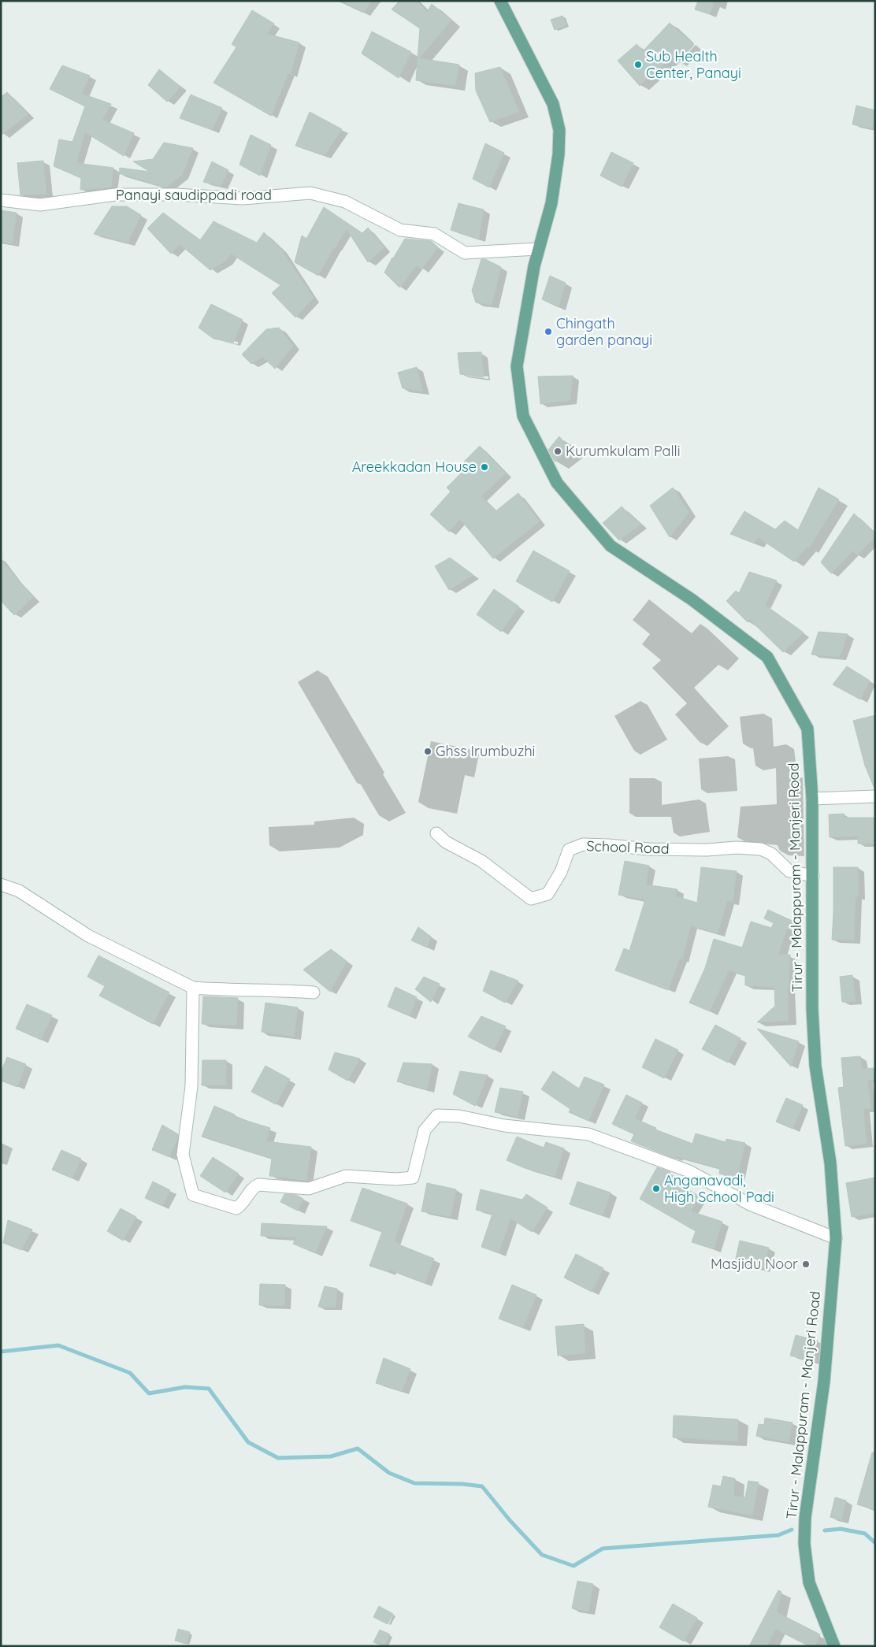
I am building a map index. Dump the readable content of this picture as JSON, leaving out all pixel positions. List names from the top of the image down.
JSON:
{
  "streets": {
    "main road": ["Tirur - Malappuram - Manjeri Road"],
    "street": ["Panayi saudippadi road", "School Road"]
  },
  "crossings": [
    ["Panayi saudippadi road", "Tirur - Malappuram - Manjeri Road"],
    ["School Road", "Tirur - Malappuram - Manjeri Road"]
  ],
  "places": [
    "Sub Health Center, Panayi",
    "Chingath garden panayi",
    "Kurumkulam Palli",
    "Areekkadan House",
    "Ghss Irumbuzhi",
    "Anganavadi, High School Padi",
    "Masjidu Noor"
  ]
}
